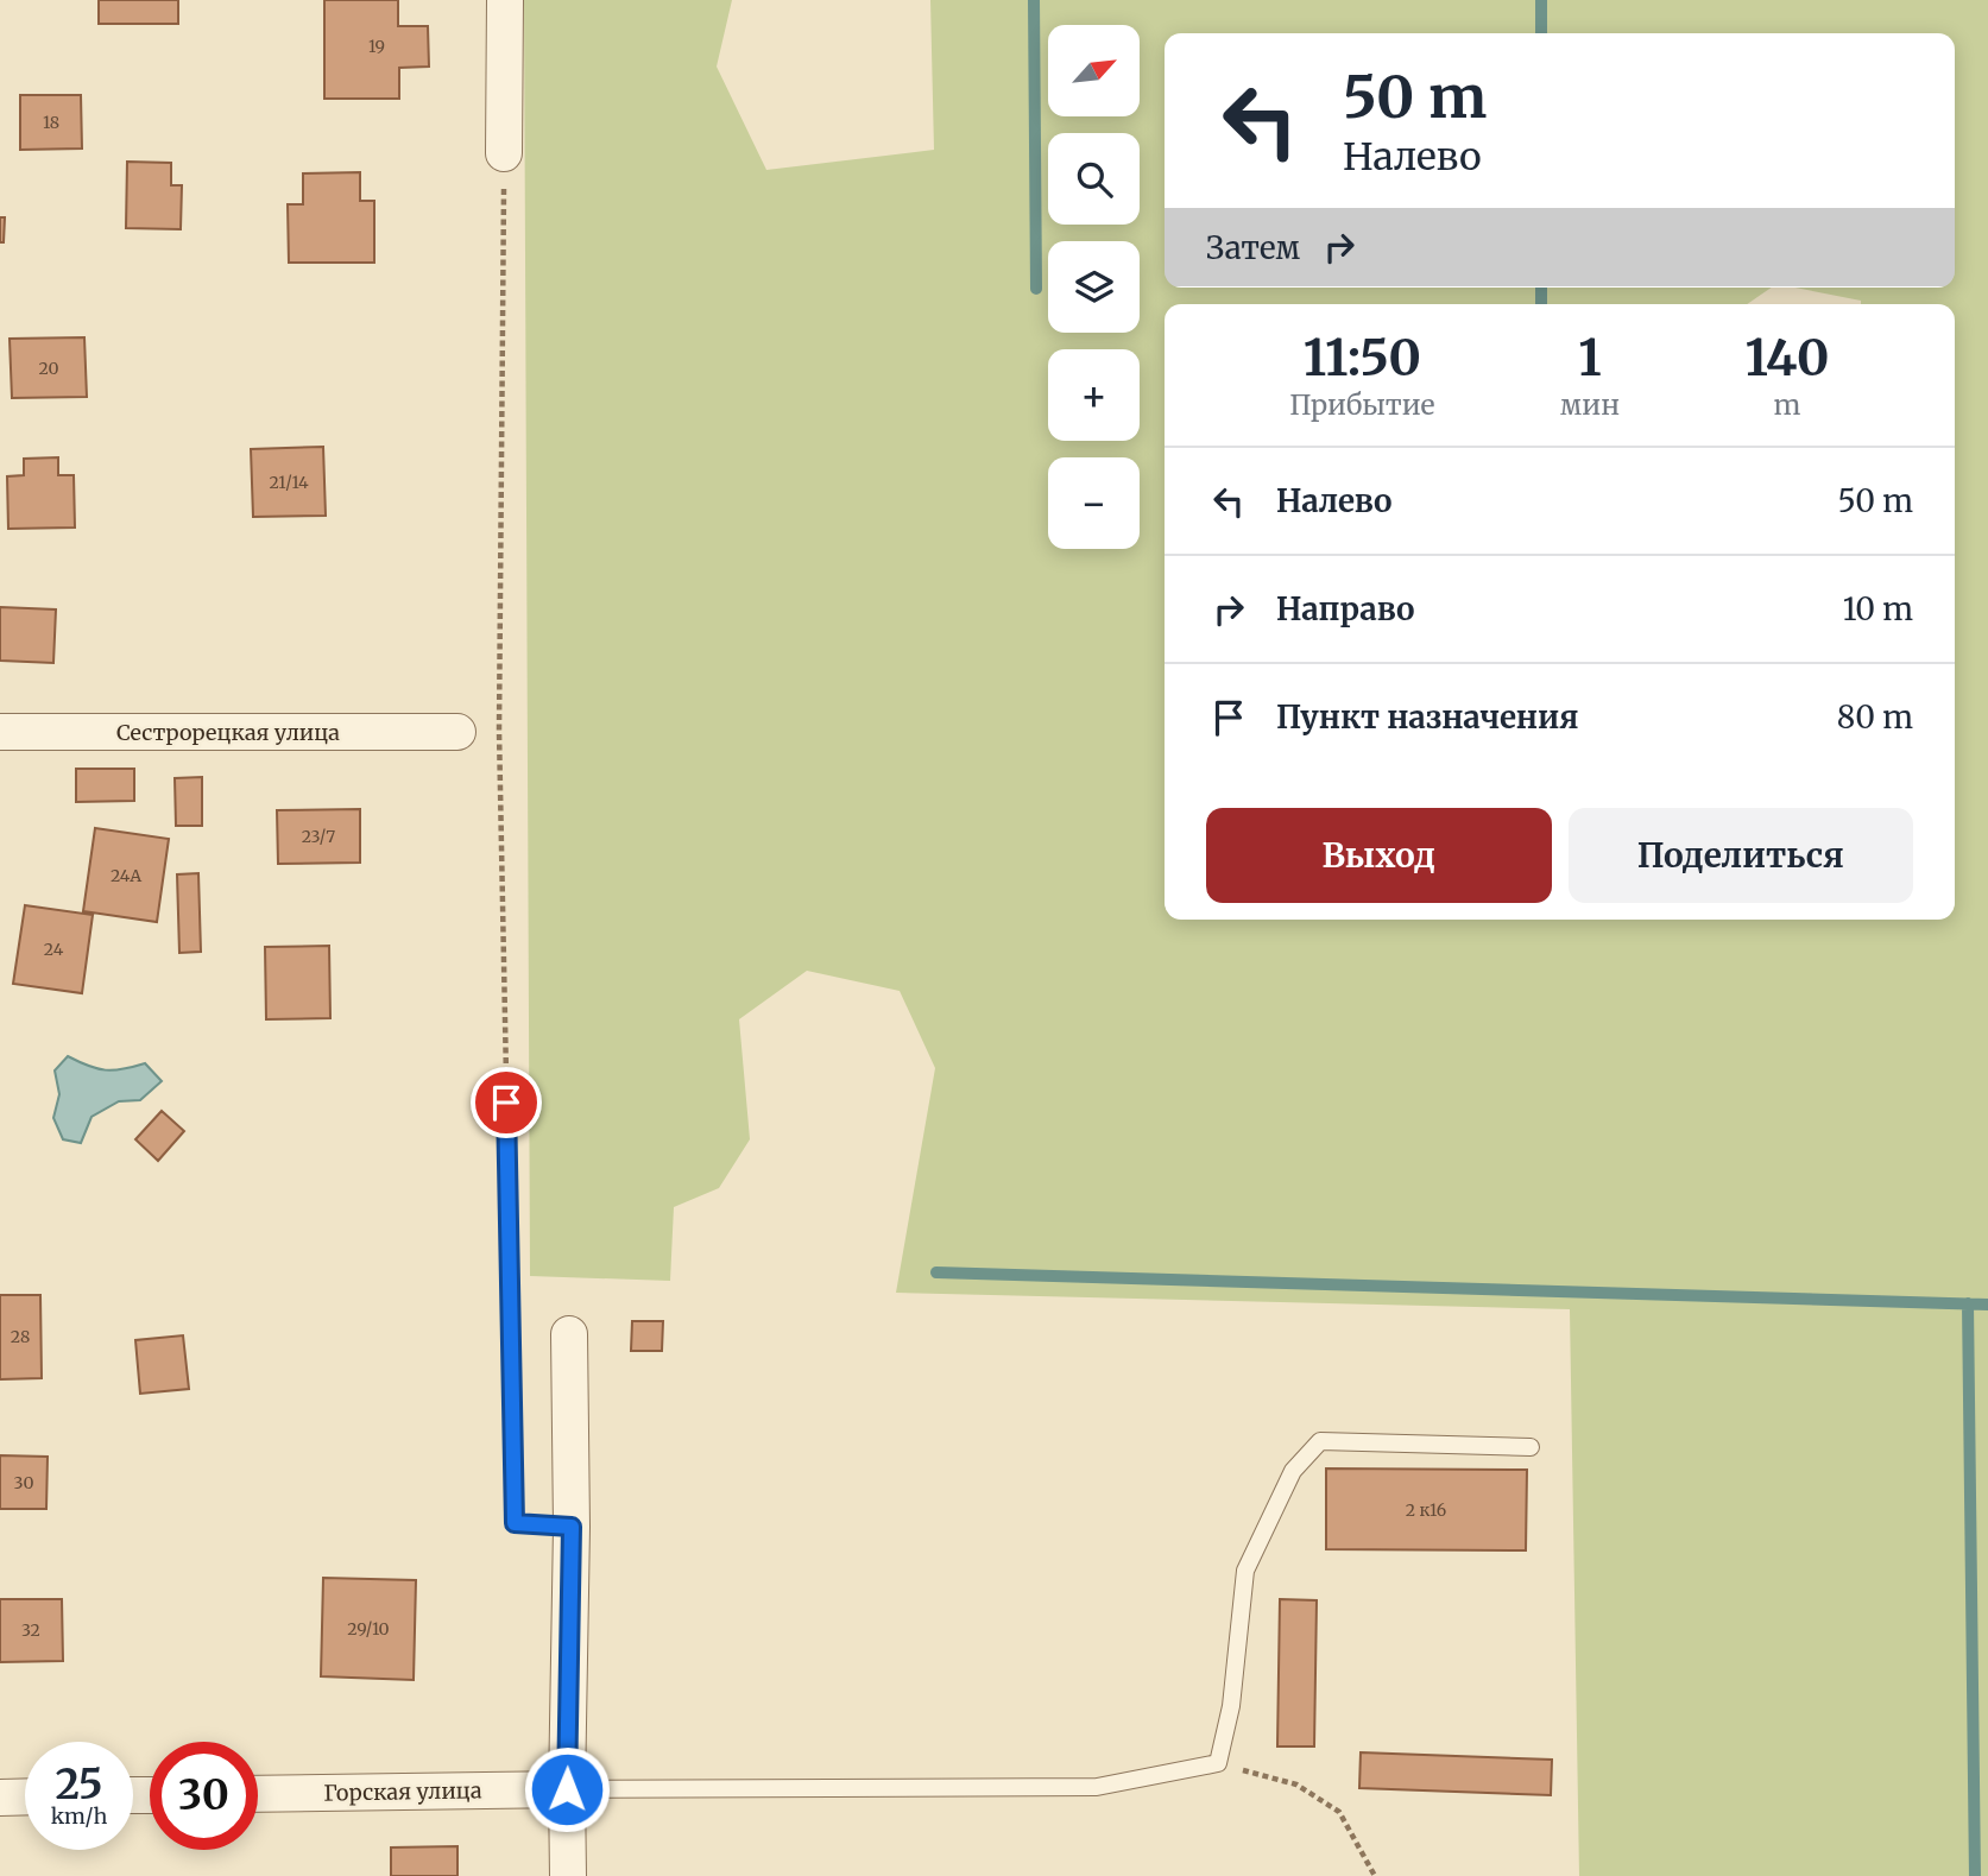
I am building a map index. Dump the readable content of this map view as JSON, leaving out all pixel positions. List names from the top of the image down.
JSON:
{
  "streets": {
    "street": ["Сестрорецкая улица", "Горская улица"]
  },
  "house_numbers": [
    "19",
    "18",
    "20",
    "21/14",
    "23/7",
    "24А",
    "24",
    "28",
    "30",
    "2 к16",
    "29/10",
    "32"
  ],
  "north": "top right",
  "page": {
    "map_buttons": ["+", "−"],
    "turn": ["50 m", "Налево"],
    "then": "Затем",
    "eta": [
      "11:50",
      "Прибытие",
      "1",
      "мин",
      "140",
      "m"
    ],
    "list": [
      {
        "name": "Налево",
        "value": "50 m"
      },
      {
        "name": "Направо",
        "value": "10 m"
      },
      {
        "name": "Пункт назначения",
        "value": "80 m"
      }
    ],
    "buttons": ["Выход", "Поделиться"],
    "speed": "25 km/h",
    "limit": "30"
  }
}
